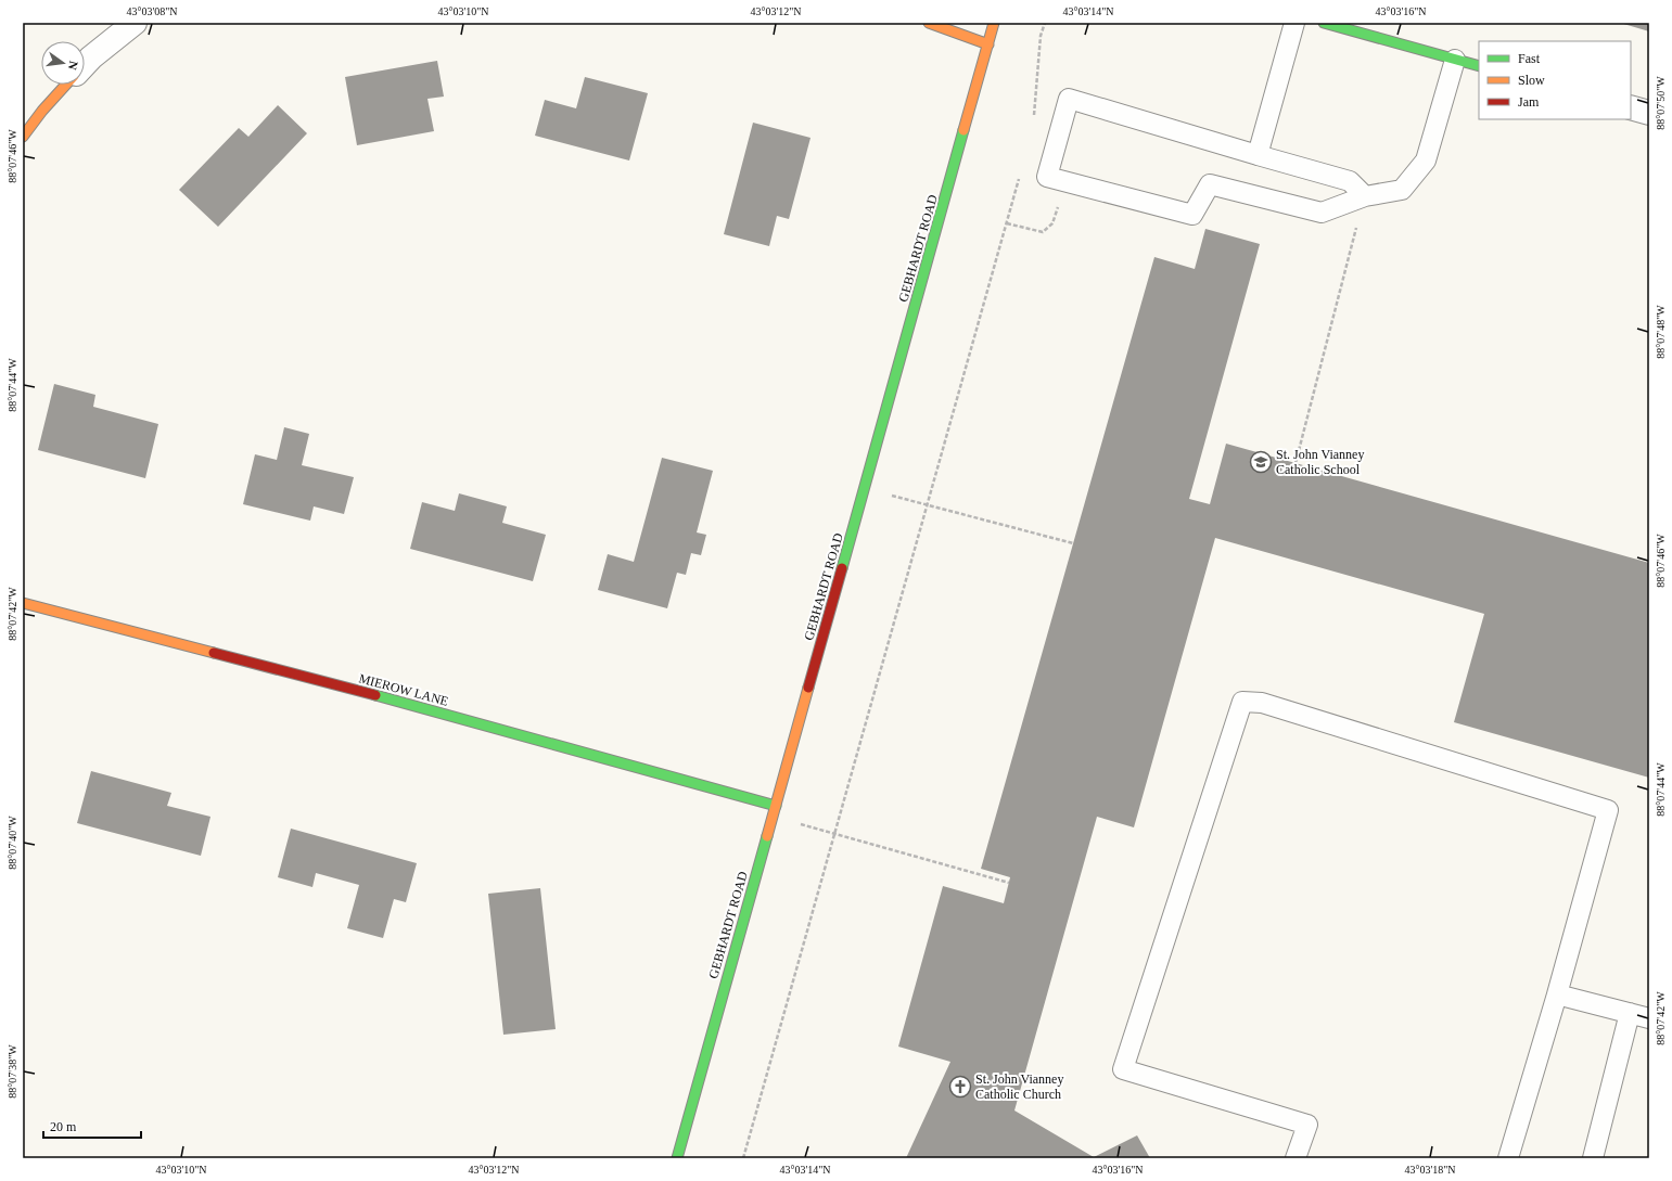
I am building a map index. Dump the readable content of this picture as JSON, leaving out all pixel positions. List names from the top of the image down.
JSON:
{
  "streets": {
    "street": ["GEBHARDT ROAD", "MIEROW LANE"]
  },
  "crossings": [
    ["GEBHARDT ROAD", "MIEROW LANE"]
  ],
  "places": {
    "school or university": ["St. John Vianney Catholic School"],
    "church": ["St. John Vianney Catholic Church"]
  },
  "legend": ["Fast", "Slow", "Jam"],
  "scale_bar": "20 m",
  "north": "right",
  "coordinates": [
    "43°03'08\"N",
    "43°03'10\"N",
    "43°03'12\"N",
    "43°03'14\"N",
    "43°03'16\"N",
    "88°07'50\"W",
    "88°07'46\"W",
    "88°07'48\"W",
    "88°07'44\"W",
    "88°07'42\"W",
    "88°07'40\"W",
    "88°07'38\"W",
    "43°03'18\"N"
  ]
}
